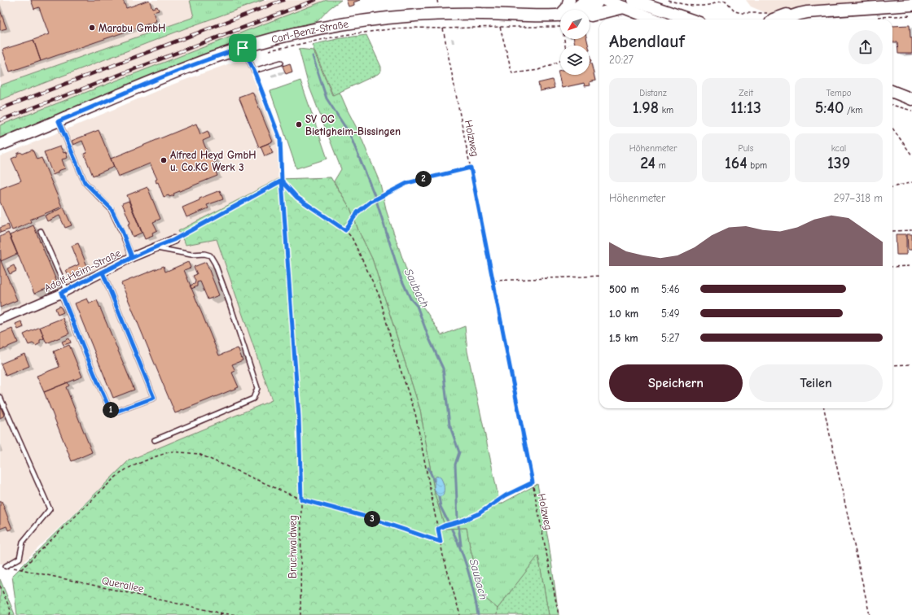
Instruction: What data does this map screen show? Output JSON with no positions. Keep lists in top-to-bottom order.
{
  "streets": {
    "street": ["Carl-Benz-Straße", "Adolf-Heim-Straße"],
    "path": ["Holzweg", "Bruchwaldweg", "Querallee"]
  },
  "water": ["Saubach"],
  "places": ["Marabu GmbH", "SV OG Bietigheim-Bissingen", "Alfred Heyd GmbH u. Co.KG Werk 3"],
  "north": "bottom left",
  "page": {
    "heading": ["Abendlauf", "20:27"],
    "stats": [
      ["Distanz", "1.98 km"],
      ["Zeit", "11:13"],
      ["Tempo", "5:40 /km"],
      ["Höhenmeter", "24 m"],
      ["Puls", "164 bpm"],
      ["kcal", "139"]
    ],
    "pins": ["2", "1", "3"],
    "chart": ["Höhenmeter", "297–318 m"],
    "list": [
      {
        "name": "500 m",
        "note": "5:46"
      },
      {
        "name": "1.0 km",
        "note": "5:49"
      },
      {
        "name": "1.5 km",
        "note": "5:27"
      }
    ],
    "buttons": ["Speichern", "Teilen"]
  }
}
